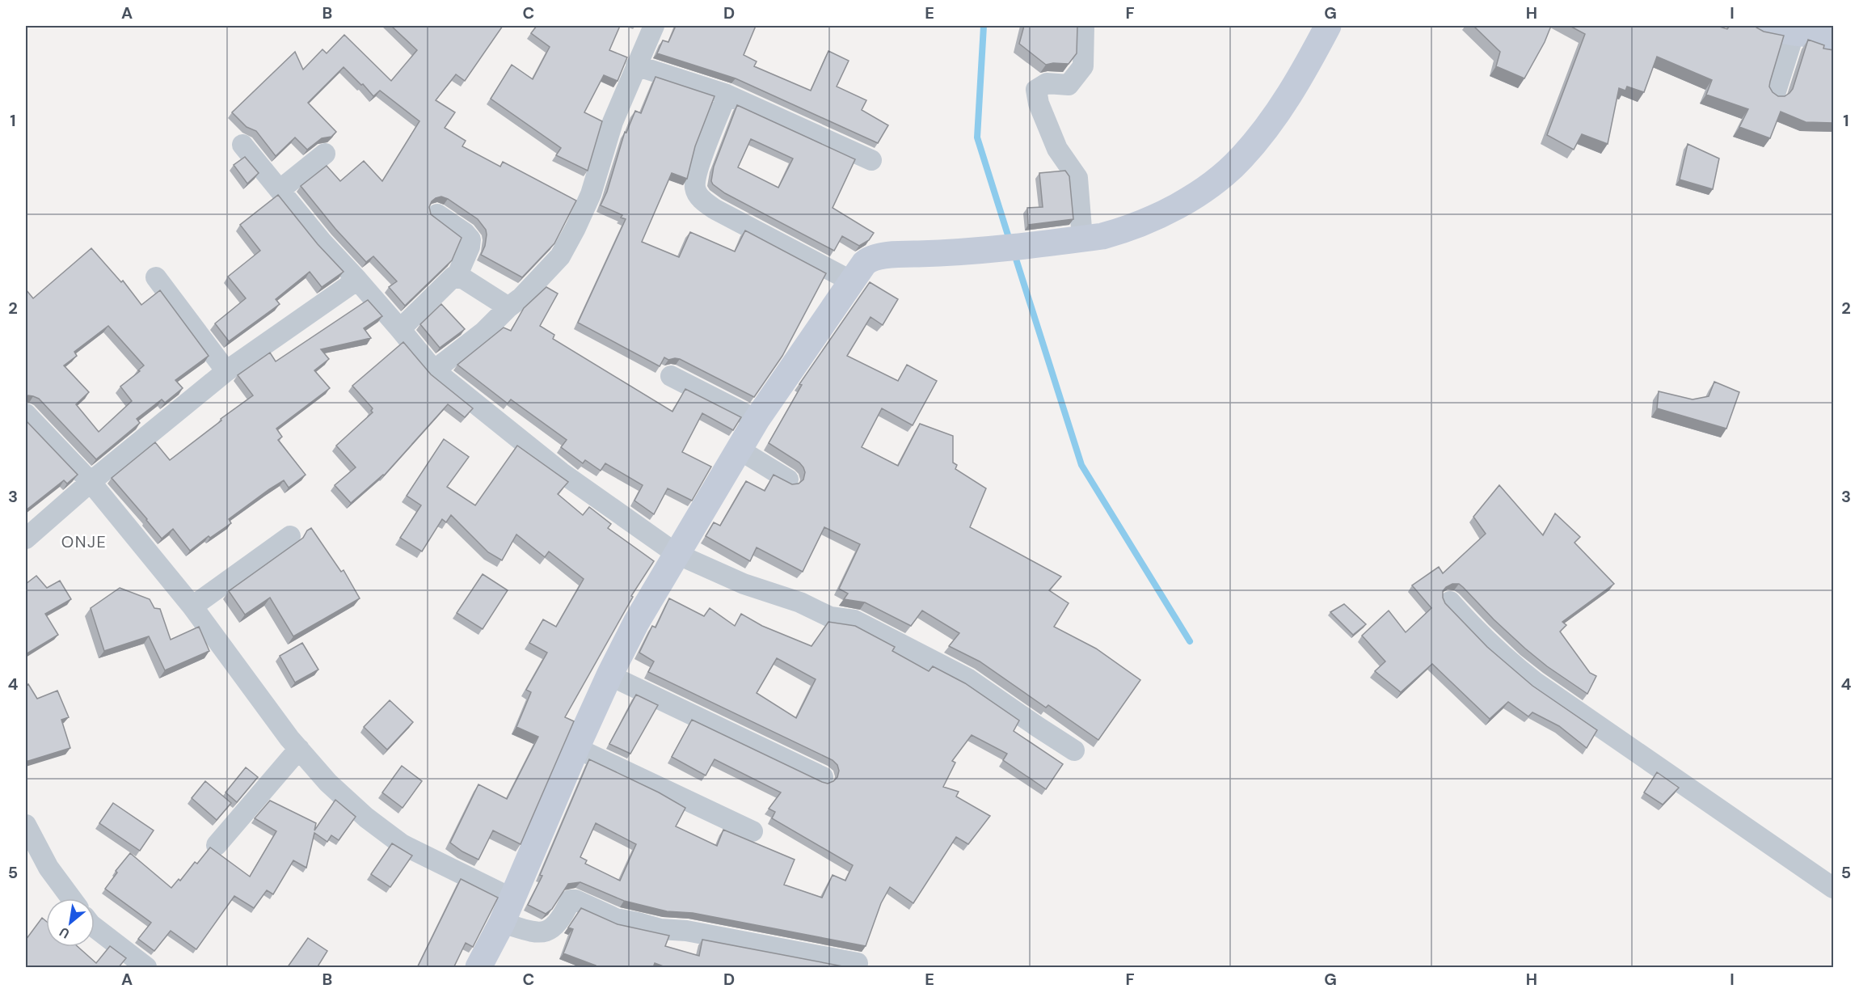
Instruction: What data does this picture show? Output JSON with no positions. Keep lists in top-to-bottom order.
{
  "districts": ["ONJE"],
  "north": "bottom left",
  "grid": {
    "columns": [
      "A",
      "B",
      "C",
      "D",
      "E",
      "F",
      "G",
      "H",
      "I"
    ],
    "rows": [
      "1",
      "2",
      "3",
      "4",
      "5"
    ]
  }
}
